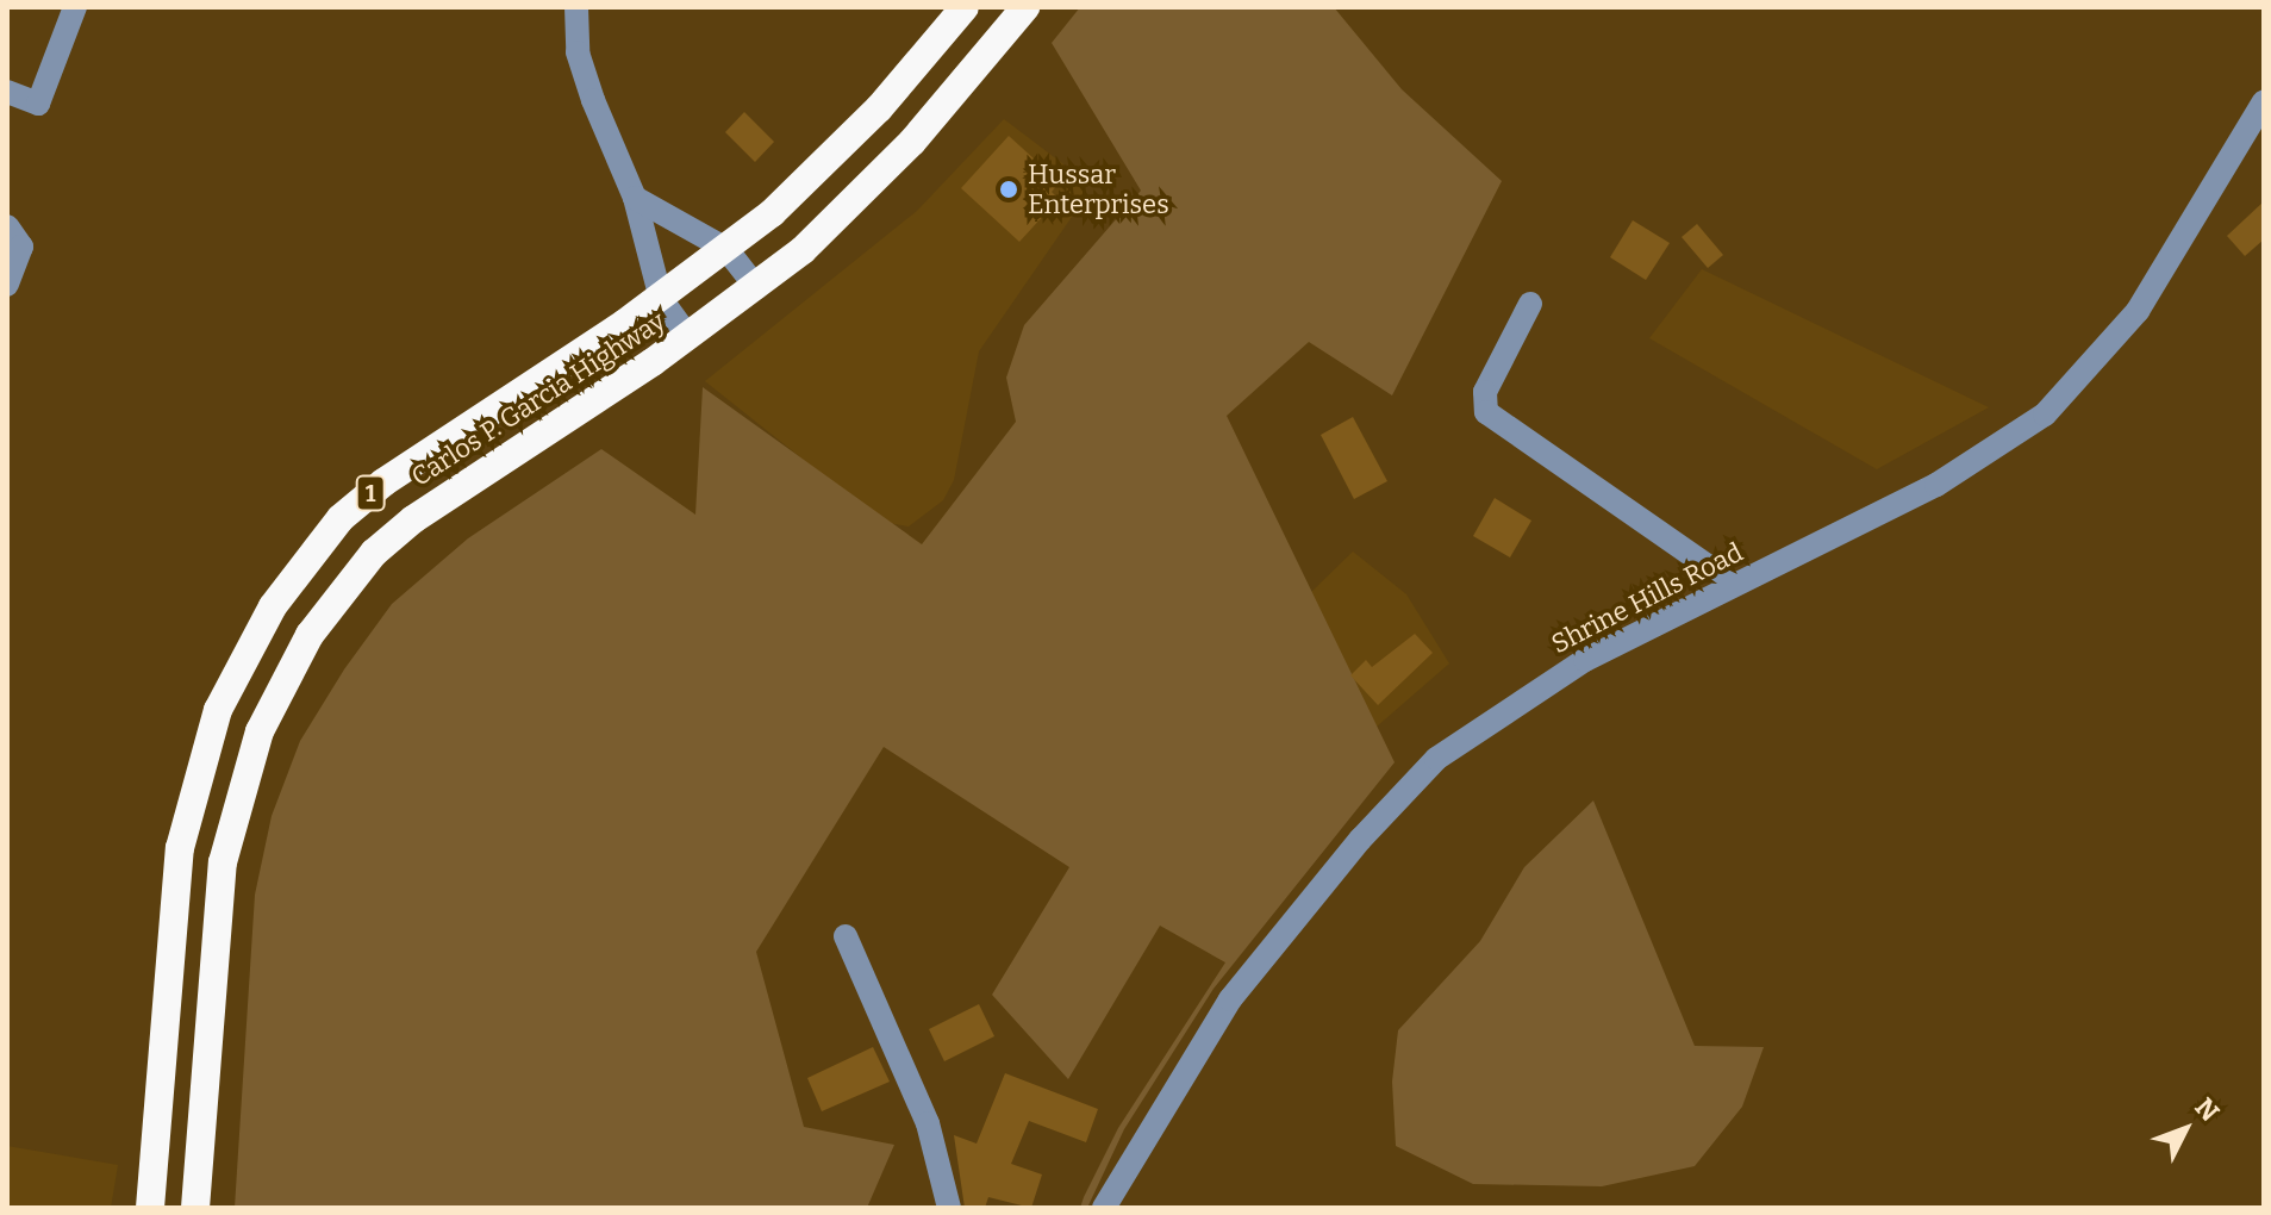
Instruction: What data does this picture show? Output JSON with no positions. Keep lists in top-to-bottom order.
{
  "streets": {
    "highway": ["Carlos P. Garcia Highway", "1"],
    "street": ["Shrine Hills Road"]
  },
  "places": ["Hussar Enterprises"],
  "north": "top right"
}
